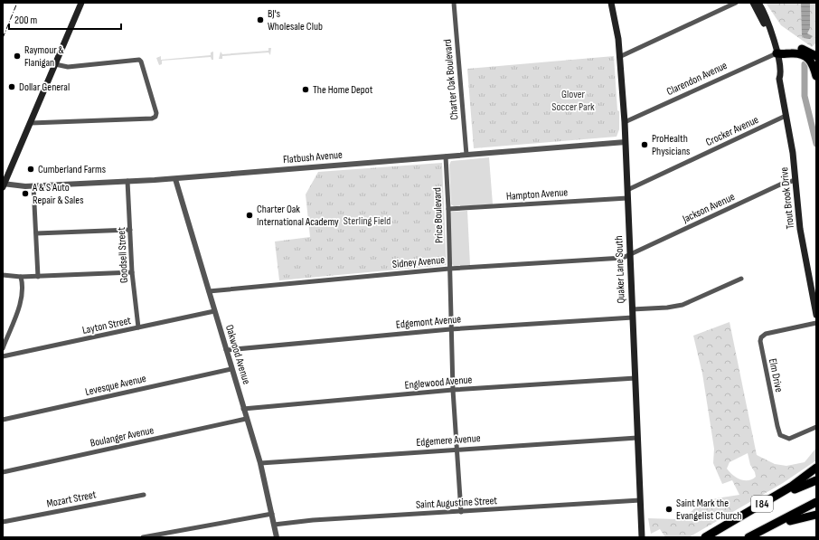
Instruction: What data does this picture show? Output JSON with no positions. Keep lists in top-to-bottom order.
{
  "streets": {
    "highway": ["I 84"],
    "main road": ["Trout Brook Drive", "Quaker Lane South"],
    "street": [
      "Clarendon Avenue",
      "Charter Oak Boulevard",
      "Crocker Avenue",
      "Flatbush Avenue",
      "Hampton Avenue",
      "Jackson Avenue",
      "Price Boulevard",
      "Goodsell Street",
      "Sidney Avenue",
      "Edgemont Avenue",
      "Layton Street",
      "Oakwood Avenue",
      "Elm Drive",
      "Englewood Avenue",
      "Levesque Avenue",
      "Boulanger Avenue",
      "Edgemere Avenue",
      "Mozart Street",
      "Saint Augustine Street"
    ]
  },
  "crossings": [
    ["Clarendon Avenue", "Trout Brook Drive"],
    ["Clarendon Avenue", "Quaker Lane South"],
    ["Charter Oak Boulevard", "Flatbush Avenue"],
    ["Crocker Avenue", "Trout Brook Drive"],
    ["Crocker Avenue", "Quaker Lane South"],
    ["Flatbush Avenue", "Price Boulevard"],
    ["Flatbush Avenue", "Goodsell Street"],
    ["Flatbush Avenue", "Quaker Lane South"],
    ["Flatbush Avenue", "Oakwood Avenue"],
    ["Hampton Avenue", "Price Boulevard"],
    ["Hampton Avenue", "Quaker Lane South"],
    ["Trout Brook Drive", "Jackson Avenue"],
    ["Jackson Avenue", "Sidney Avenue"],
    ["Jackson Avenue", "Quaker Lane South"],
    ["Price Boulevard", "Sidney Avenue"],
    ["Price Boulevard", "Edgemont Avenue"],
    ["Price Boulevard", "Englewood Avenue"],
    ["Price Boulevard", "Edgemere Avenue"],
    ["Price Boulevard", "Saint Augustine Street"],
    ["Goodsell Street", "Layton Street"],
    ["Sidney Avenue", "Quaker Lane South"],
    ["Sidney Avenue", "Oakwood Avenue"],
    ["Quaker Lane South", "Edgemont Avenue"],
    ["Quaker Lane South", "Englewood Avenue"],
    ["Quaker Lane South", "Edgemere Avenue"],
    ["Quaker Lane South", "Saint Augustine Street"],
    ["Edgemont Avenue", "Oakwood Avenue"],
    ["Layton Street", "Oakwood Avenue"],
    ["Oakwood Avenue", "Englewood Avenue"],
    ["Oakwood Avenue", "Levesque Avenue"],
    ["Oakwood Avenue", "Boulanger Avenue"],
    ["Oakwood Avenue", "Edgemere Avenue"],
    ["Oakwood Avenue", "Saint Augustine Street"]
  ],
  "parks": ["Glover Soccer Park", "Sterling Field"],
  "places": [
    "BJ's Wholesale Club",
    "Raymour & Flanigan",
    "Dollar General",
    "The Home Depot",
    "ProHealth Physicians",
    "Cumberland Farms",
    "A & S Auto Repair & Sales",
    "Charter Oak International Academy",
    "Saint Mark the Evangelist Church"
  ],
  "scale_bar": "200 m"
}
